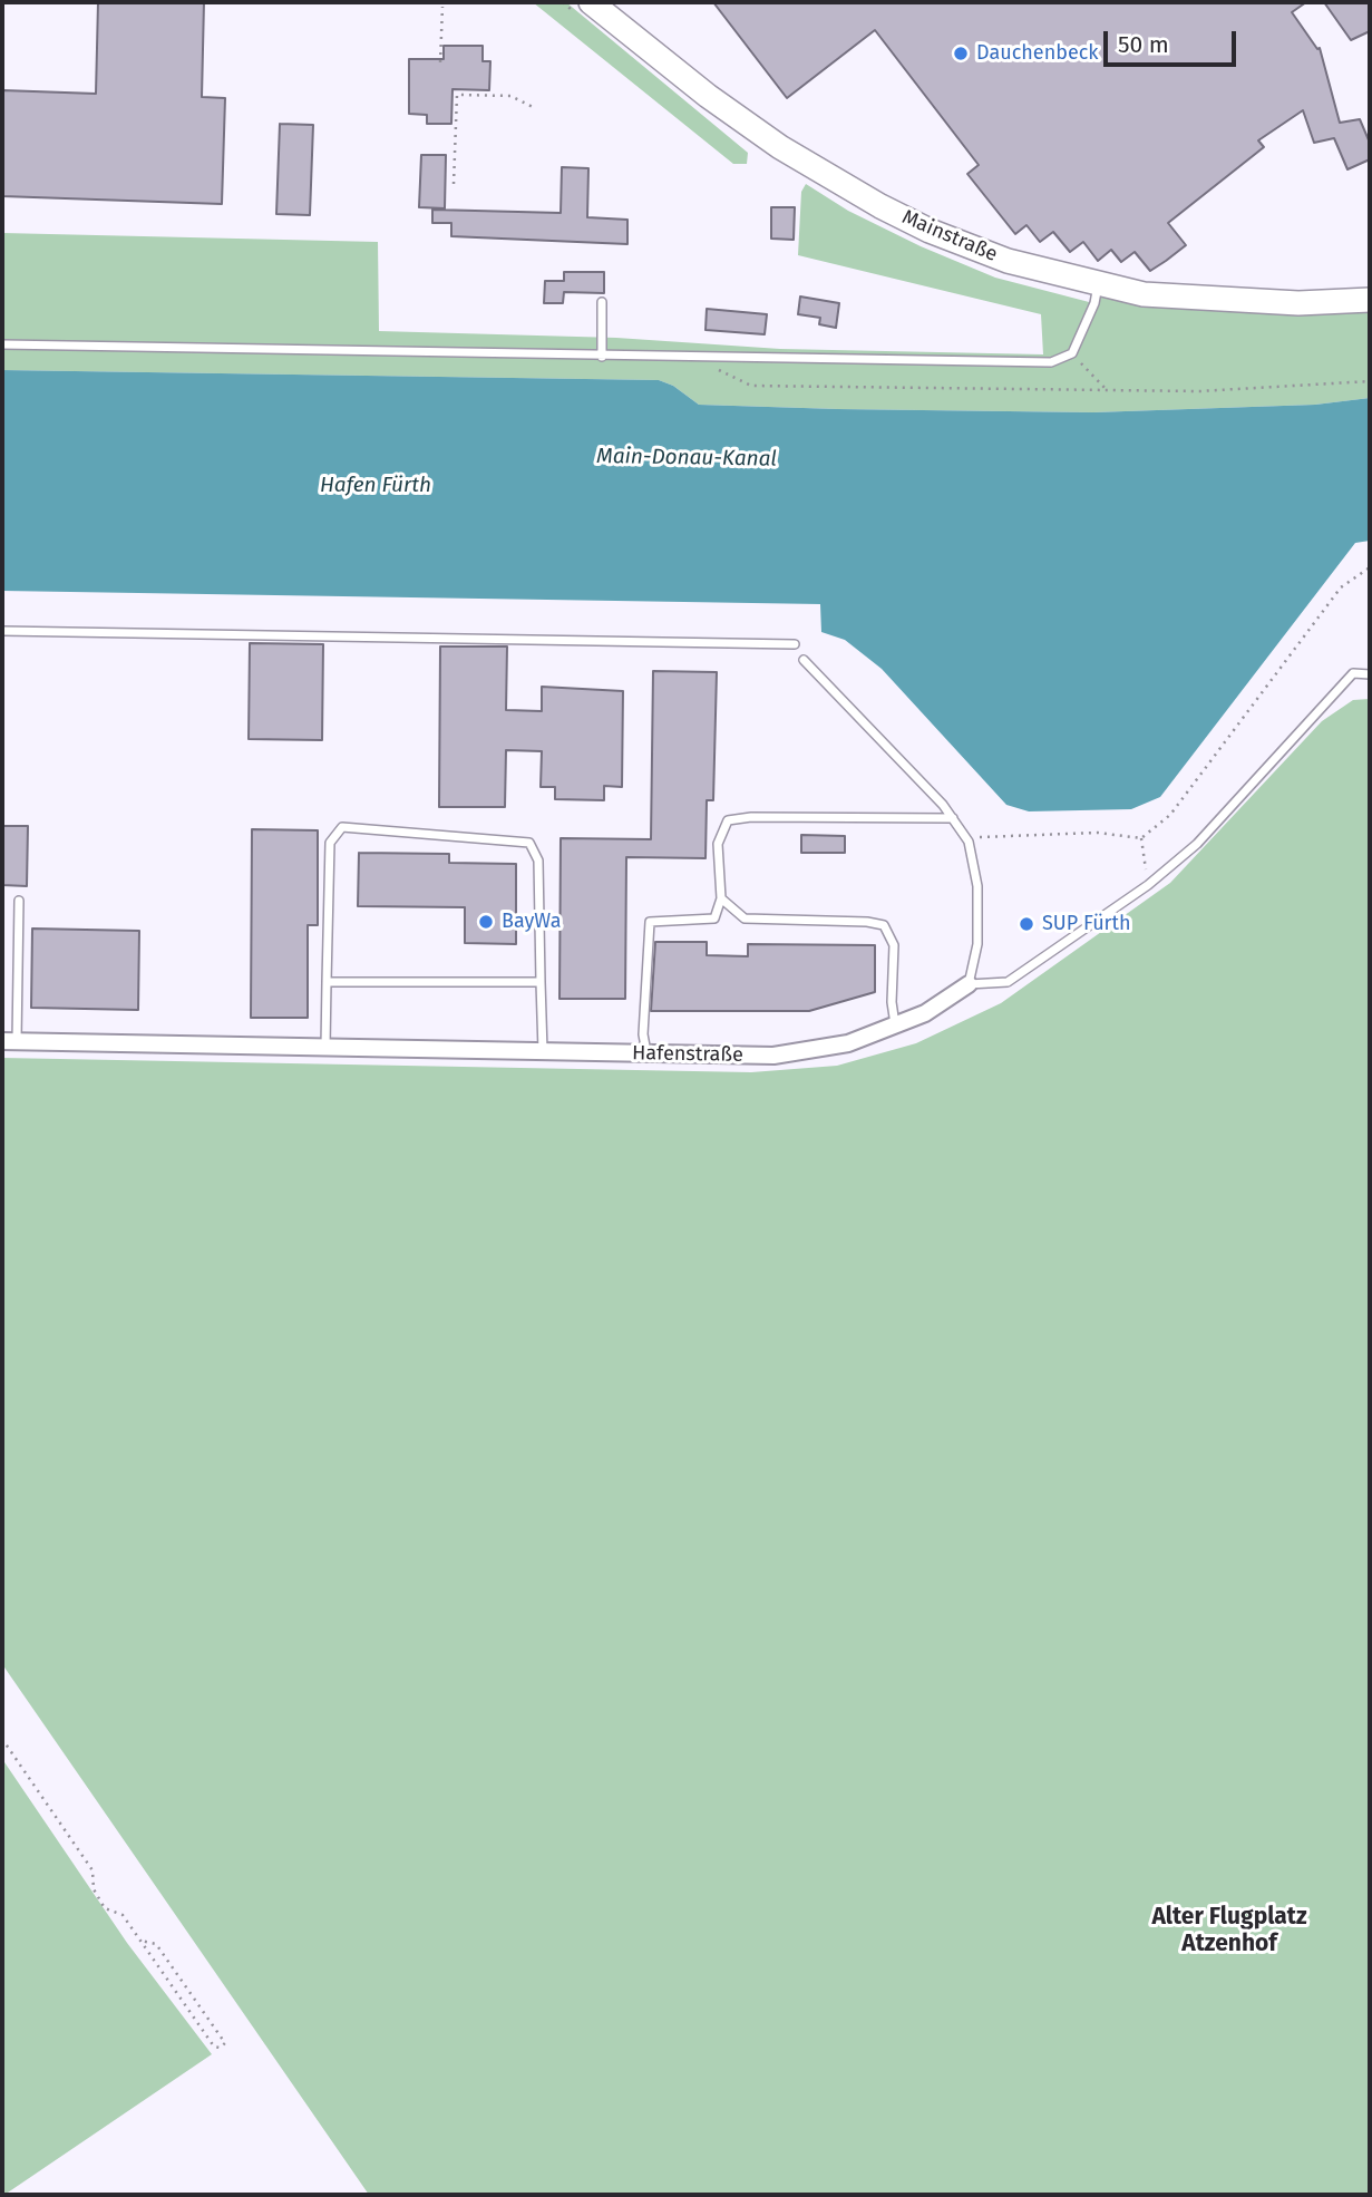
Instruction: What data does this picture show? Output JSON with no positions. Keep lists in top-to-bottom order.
{
  "streets": {
    "main road": ["Mainstraße"],
    "street": ["Hafenstraße"]
  },
  "districts": ["Alter Flugplatz Atzenhof"],
  "water": ["Main-Donau-Kanal", "Hafen Fürth"],
  "places": ["Dauchenbeck", "BayWa", "SUP Fürth"],
  "scale_bar": "50 m"
}
